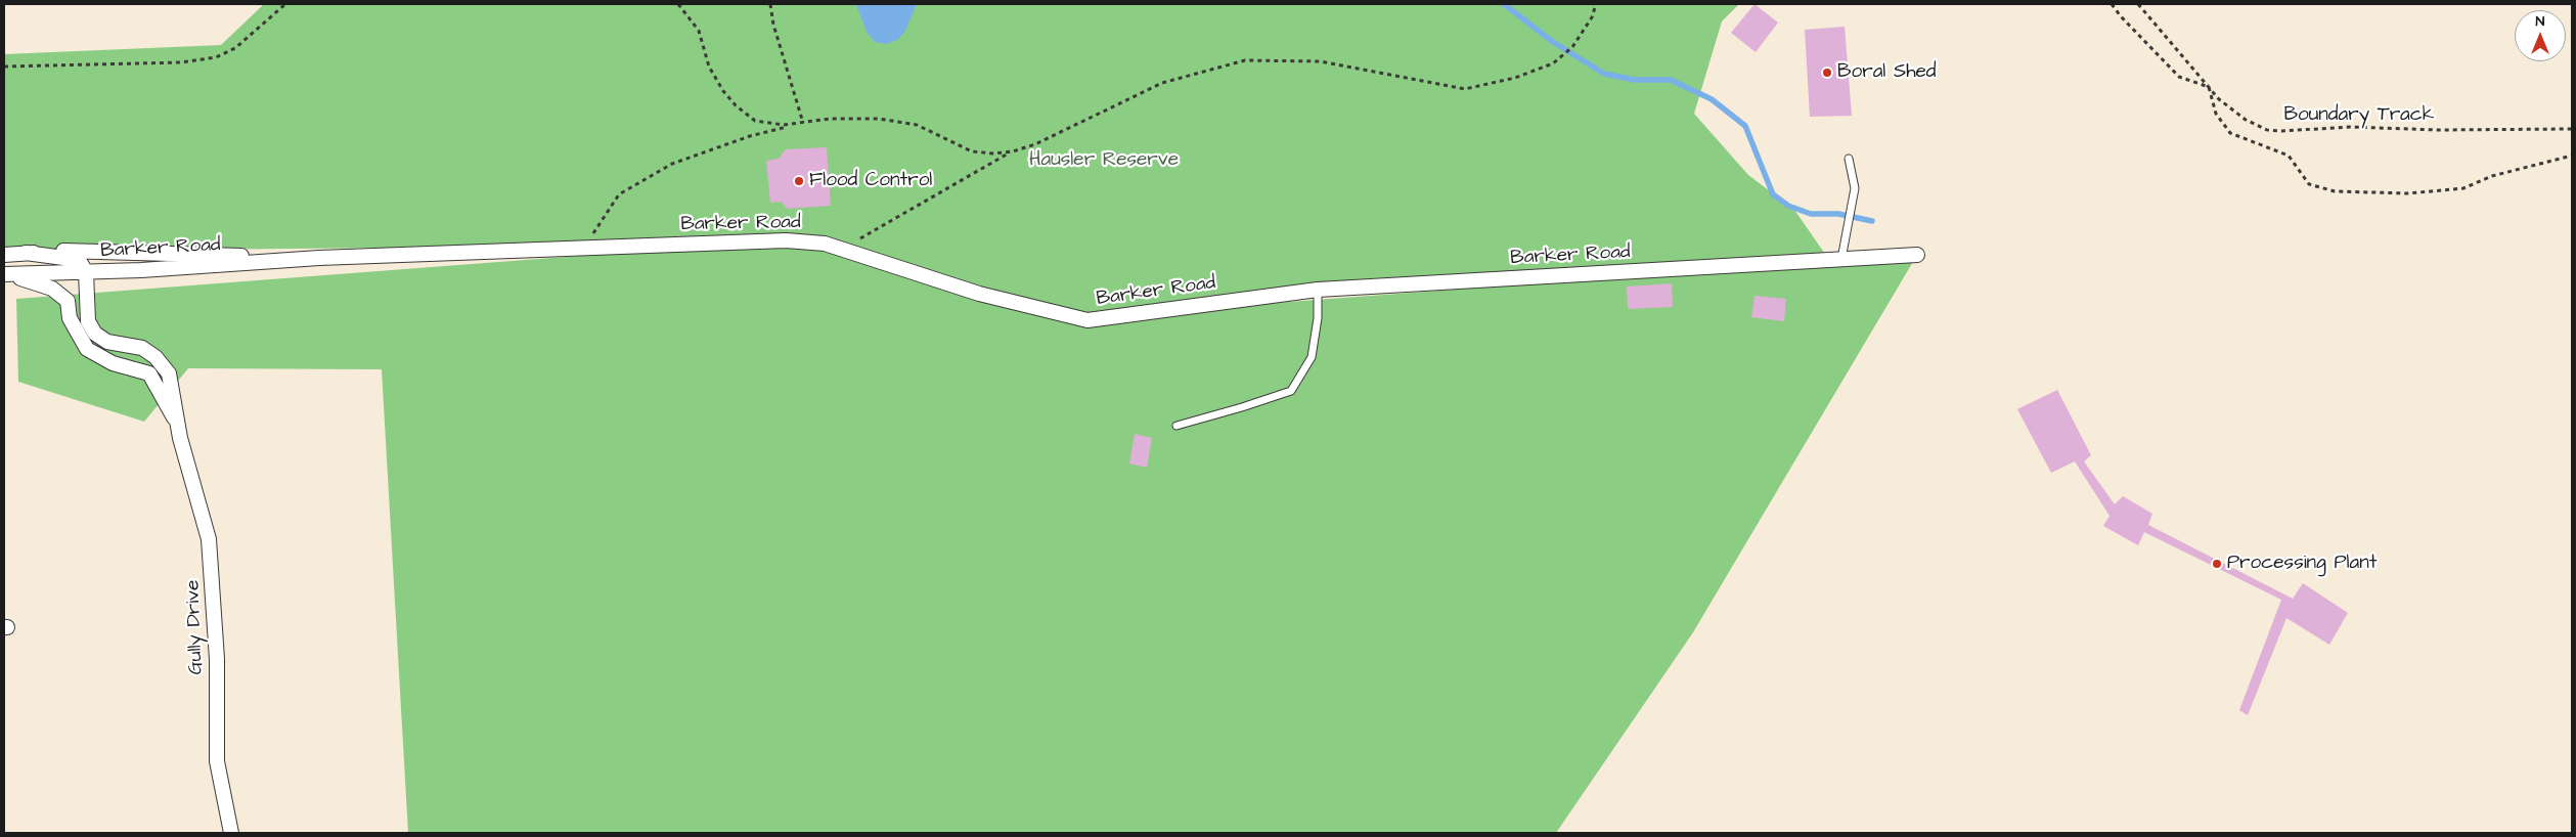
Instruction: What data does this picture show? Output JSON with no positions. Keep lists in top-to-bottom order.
{
  "streets": {
    "street": ["Barker Road", "Gully Drive"],
    "path": ["Boundary Track"]
  },
  "crossings": [
    ["Barker Road", "Gully Drive"]
  ],
  "parks": ["Hausler Reserve"],
  "places": ["Boral Shed", "Flood Control", "Processing Plant"],
  "north": "top"
}
